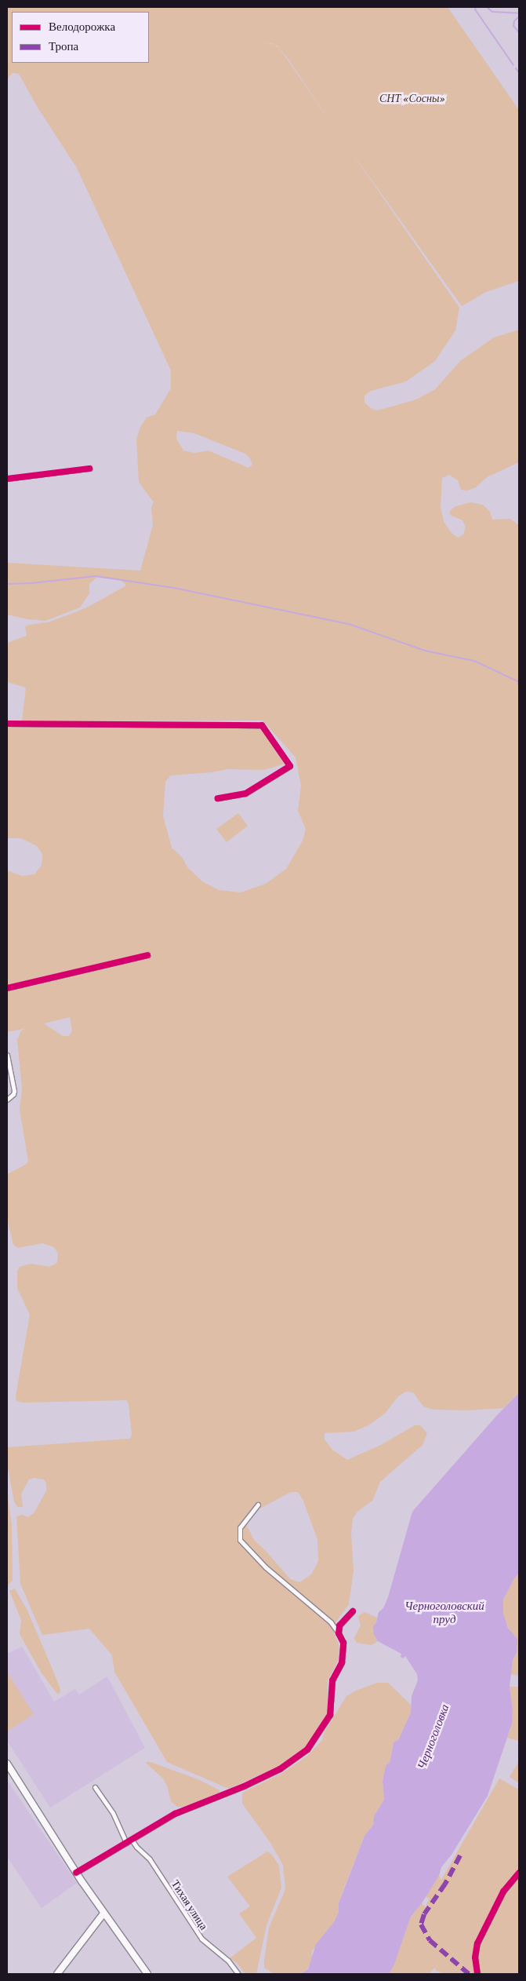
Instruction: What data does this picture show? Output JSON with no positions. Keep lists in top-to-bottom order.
{
  "streets": {
    "street": ["Тихая улица"]
  },
  "water": ["Черноголовский пруд", "Черноголовка"],
  "parks": ["СНТ «Сосны»"],
  "legend": ["Велодорожка", "Тропа"]
}
